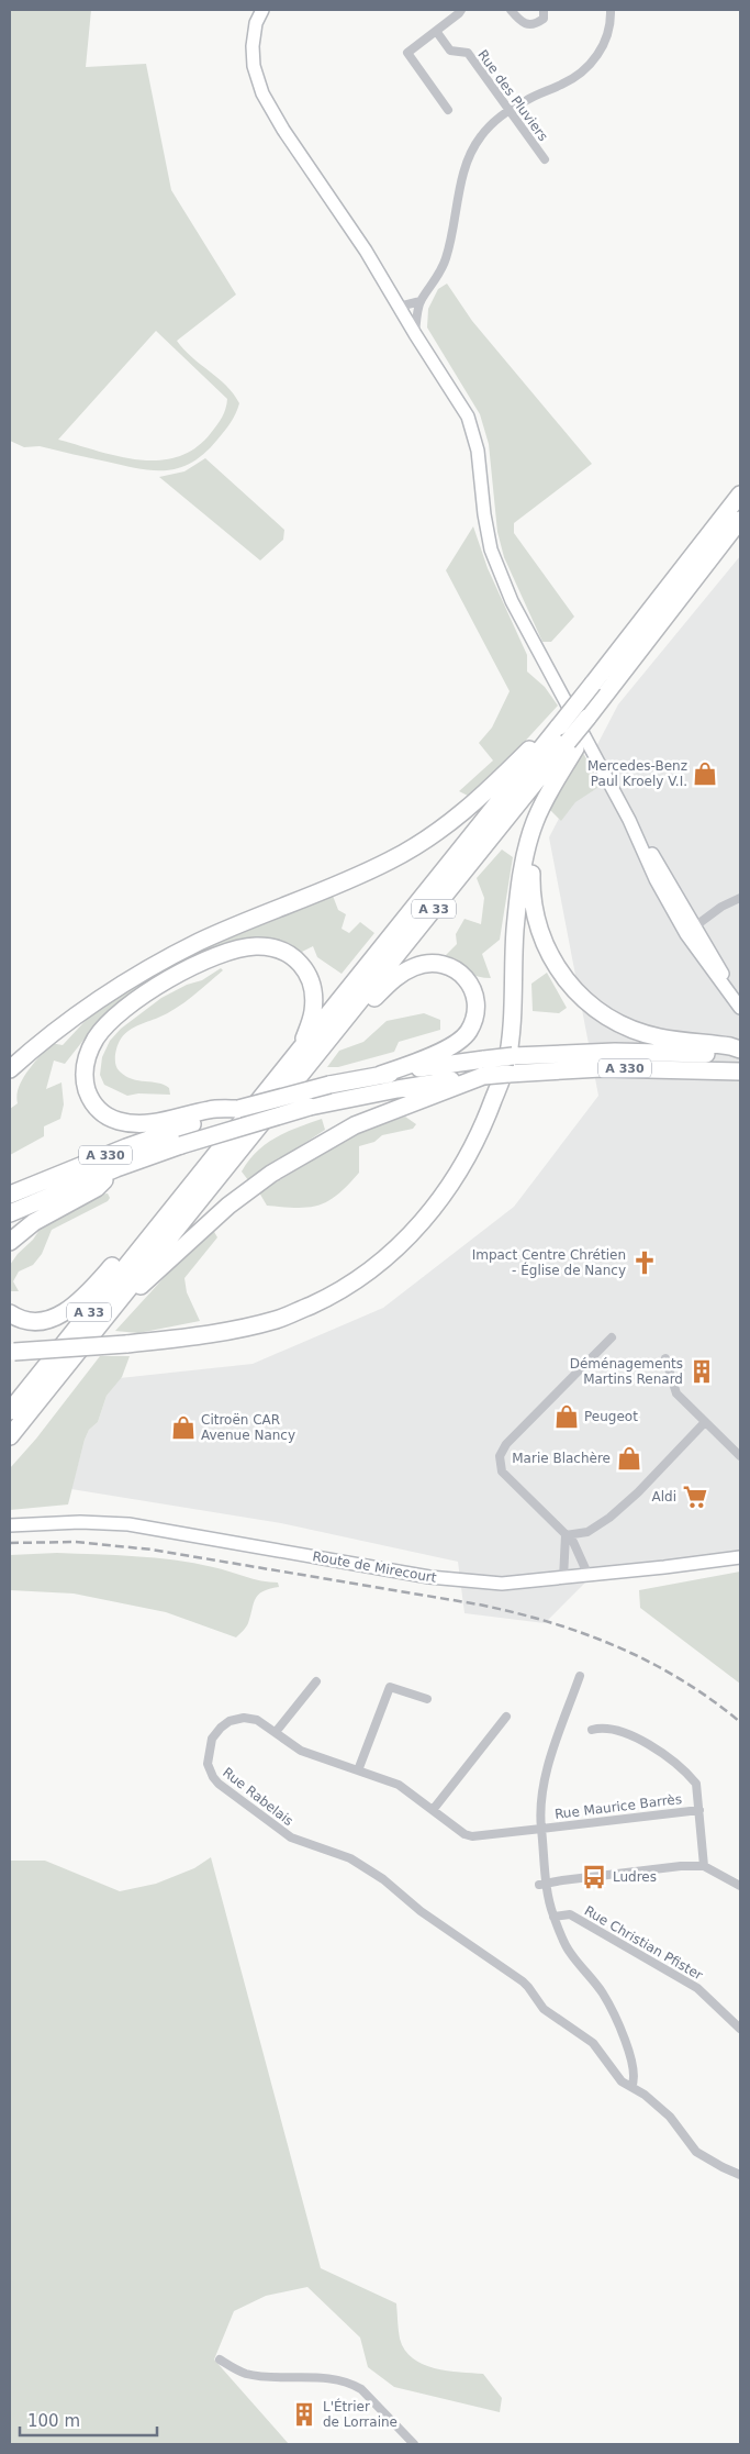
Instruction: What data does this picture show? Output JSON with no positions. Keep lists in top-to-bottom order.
{
  "streets": {
    "highway": ["A 33", "A 330"],
    "street": [
      "Rue des Pluviers",
      "Route de Mirecourt",
      "Rue Rabelais",
      "Rue Maurice Barrès",
      "Rue Christian Pfister"
    ]
  },
  "crossings": [
    ["Rue Rabelais", "Rue Maurice Barrès"]
  ],
  "places": {
    "shop": [
      "Mercedes-Benz Paul Kroely V.I.",
      "Peugeot",
      "Citroën CAR Avenue Nancy",
      "Marie Blachère"
    ],
    "church": ["Impact Centre Chrétien - Église de Nancy"],
    "building": ["Déménagements Martins Renard", "L'Étrier de Lorraine"],
    "supermarket": ["Aldi"],
    "bus stop": ["Ludres"]
  },
  "scale_bar": "100 m"
}
